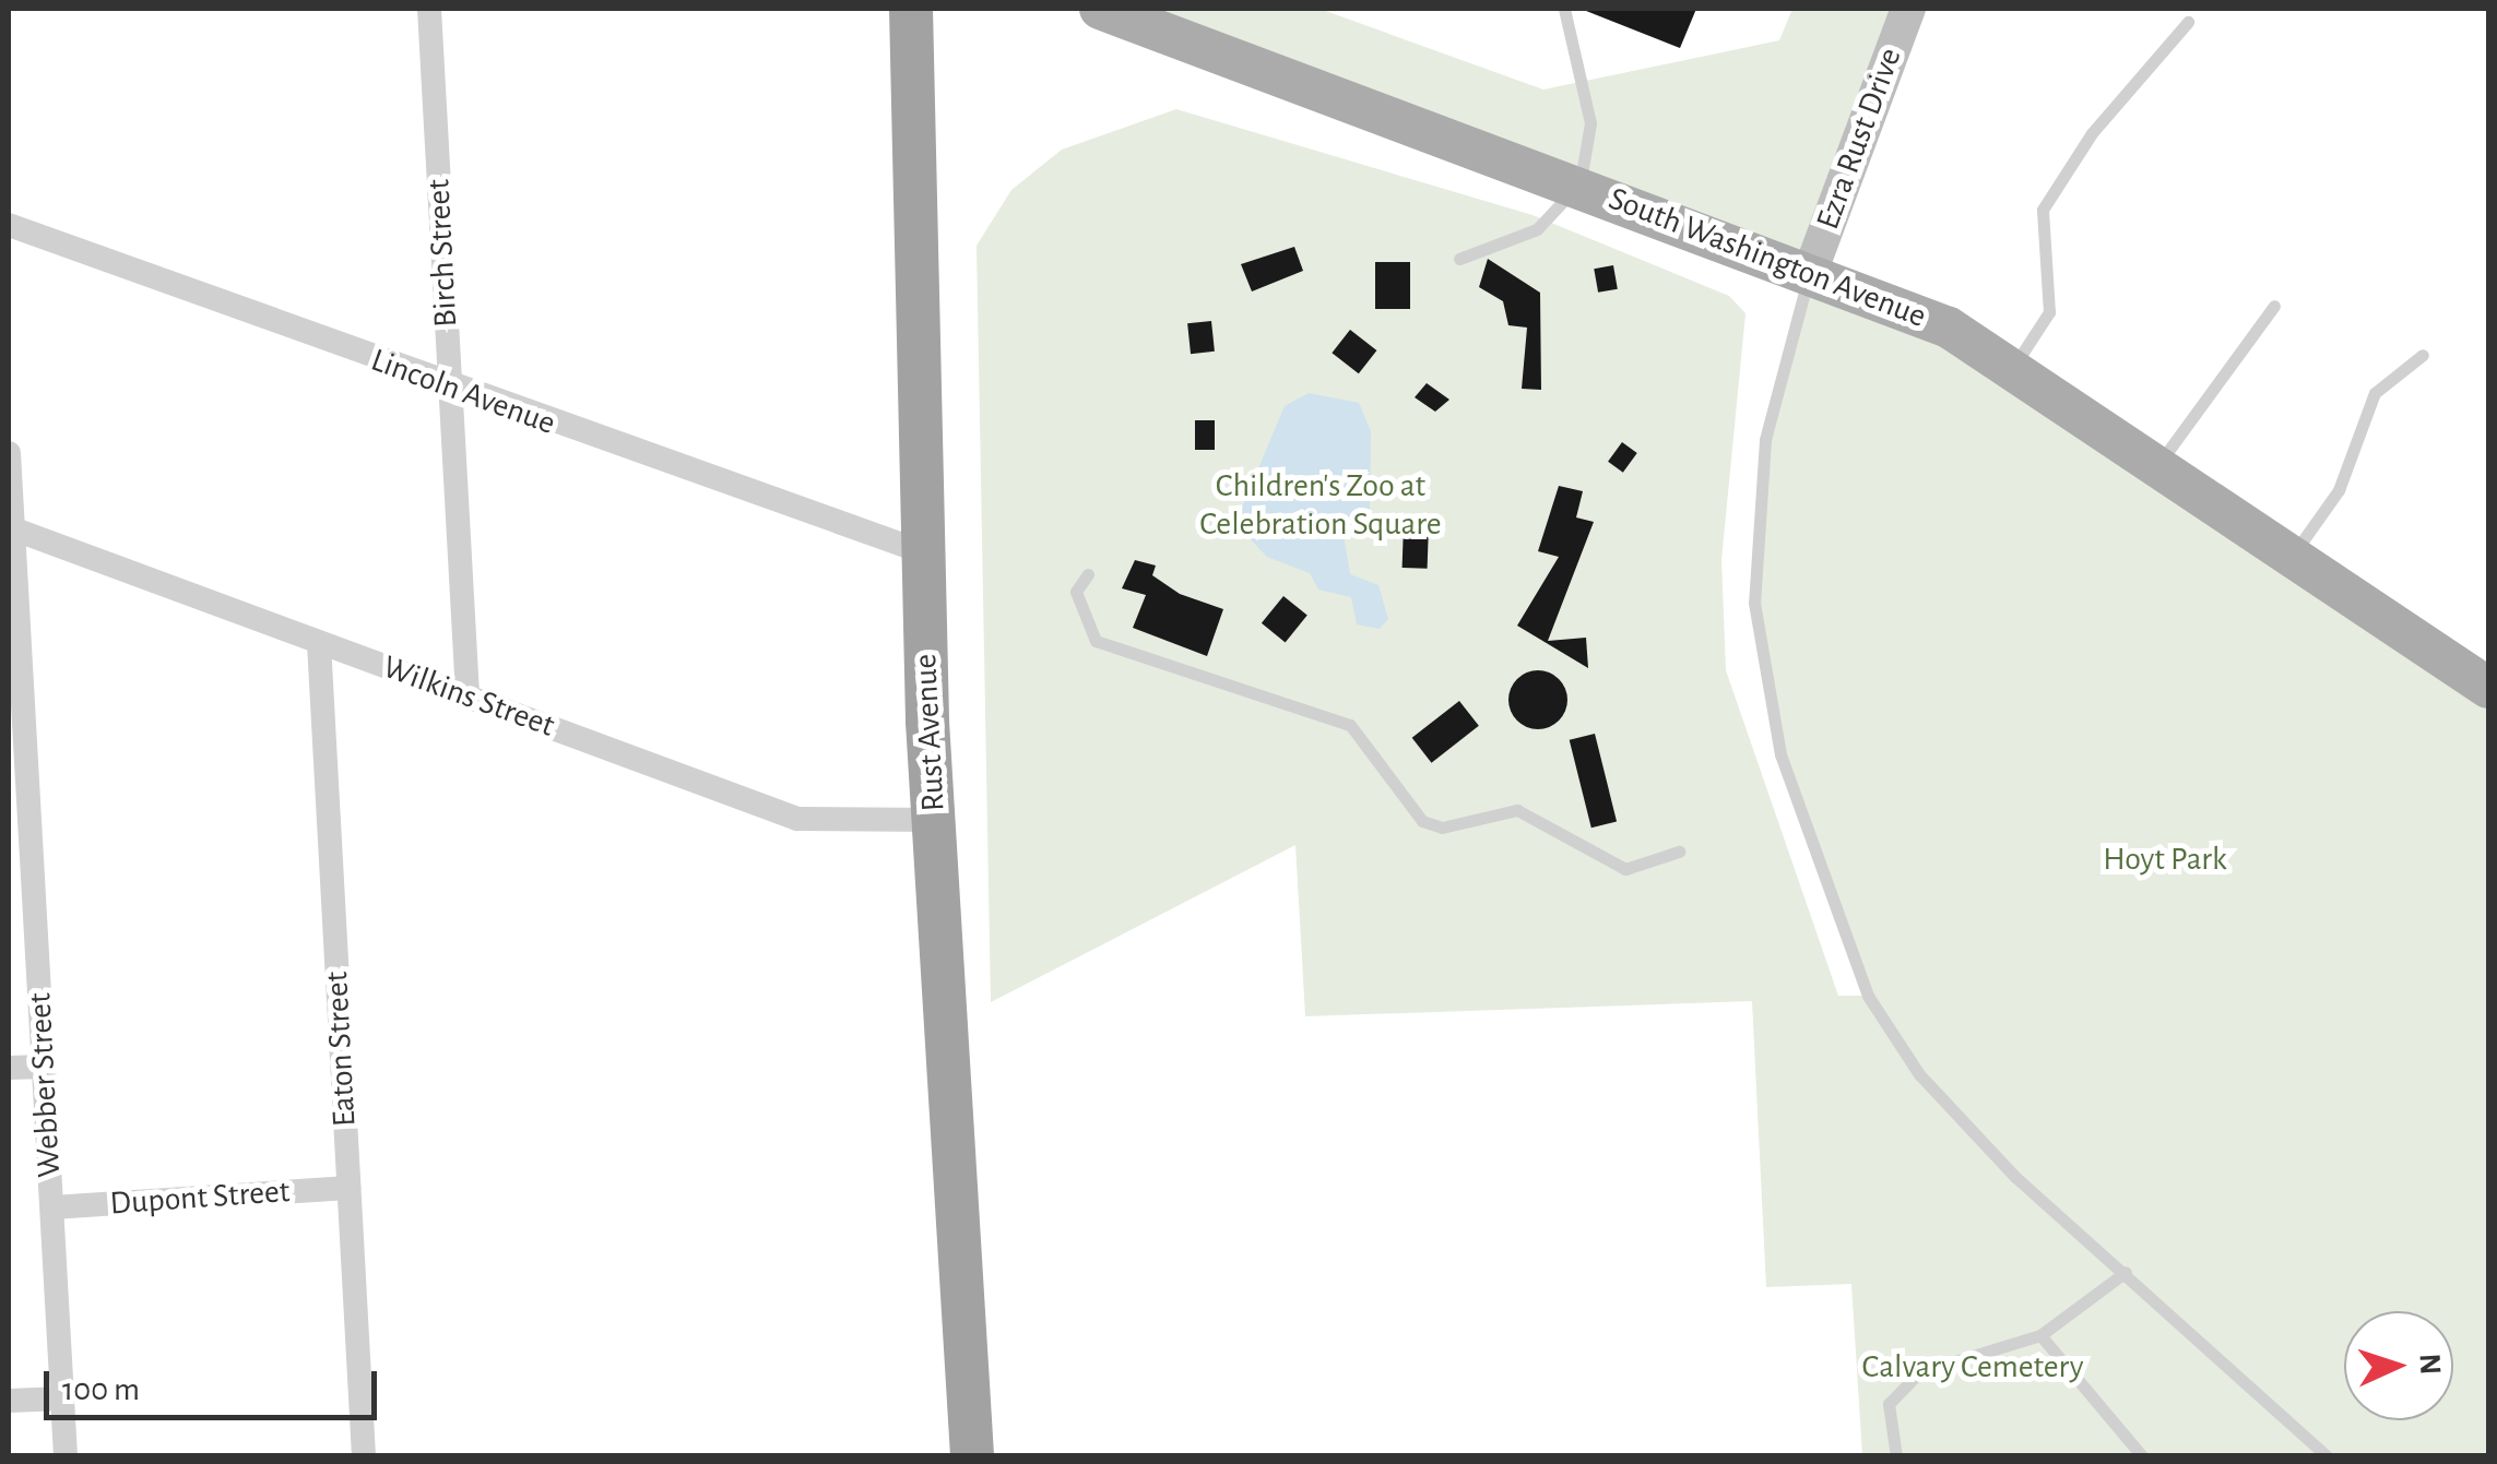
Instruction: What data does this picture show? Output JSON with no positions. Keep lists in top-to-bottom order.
{
  "streets": {
    "highway": ["Rust Avenue"],
    "main road": ["Ezra Rust Drive", "South Washington Avenue"],
    "street": [
      "Birch Street",
      "Lincoln Avenue",
      "Wilkins Street",
      "Eaton Street",
      "Webber Street",
      "Dupont Street"
    ]
  },
  "crossings": [
    ["Ezra Rust Drive", "South Washington Avenue"],
    ["Birch Street", "Lincoln Avenue"],
    ["Birch Street", "Wilkins Street"],
    ["Lincoln Avenue", "Rust Avenue"],
    ["Wilkins Street", "Rust Avenue"],
    ["Wilkins Street", "Eaton Street"],
    ["Wilkins Street", "Webber Street"],
    ["Eaton Street", "Dupont Street"],
    ["Webber Street", "Dupont Street"]
  ],
  "parks": ["Children's Zoo at Celebration Square", "Hoyt Park", "Calvary Cemetery"],
  "scale_bar": "100 m",
  "north": "right"
}
